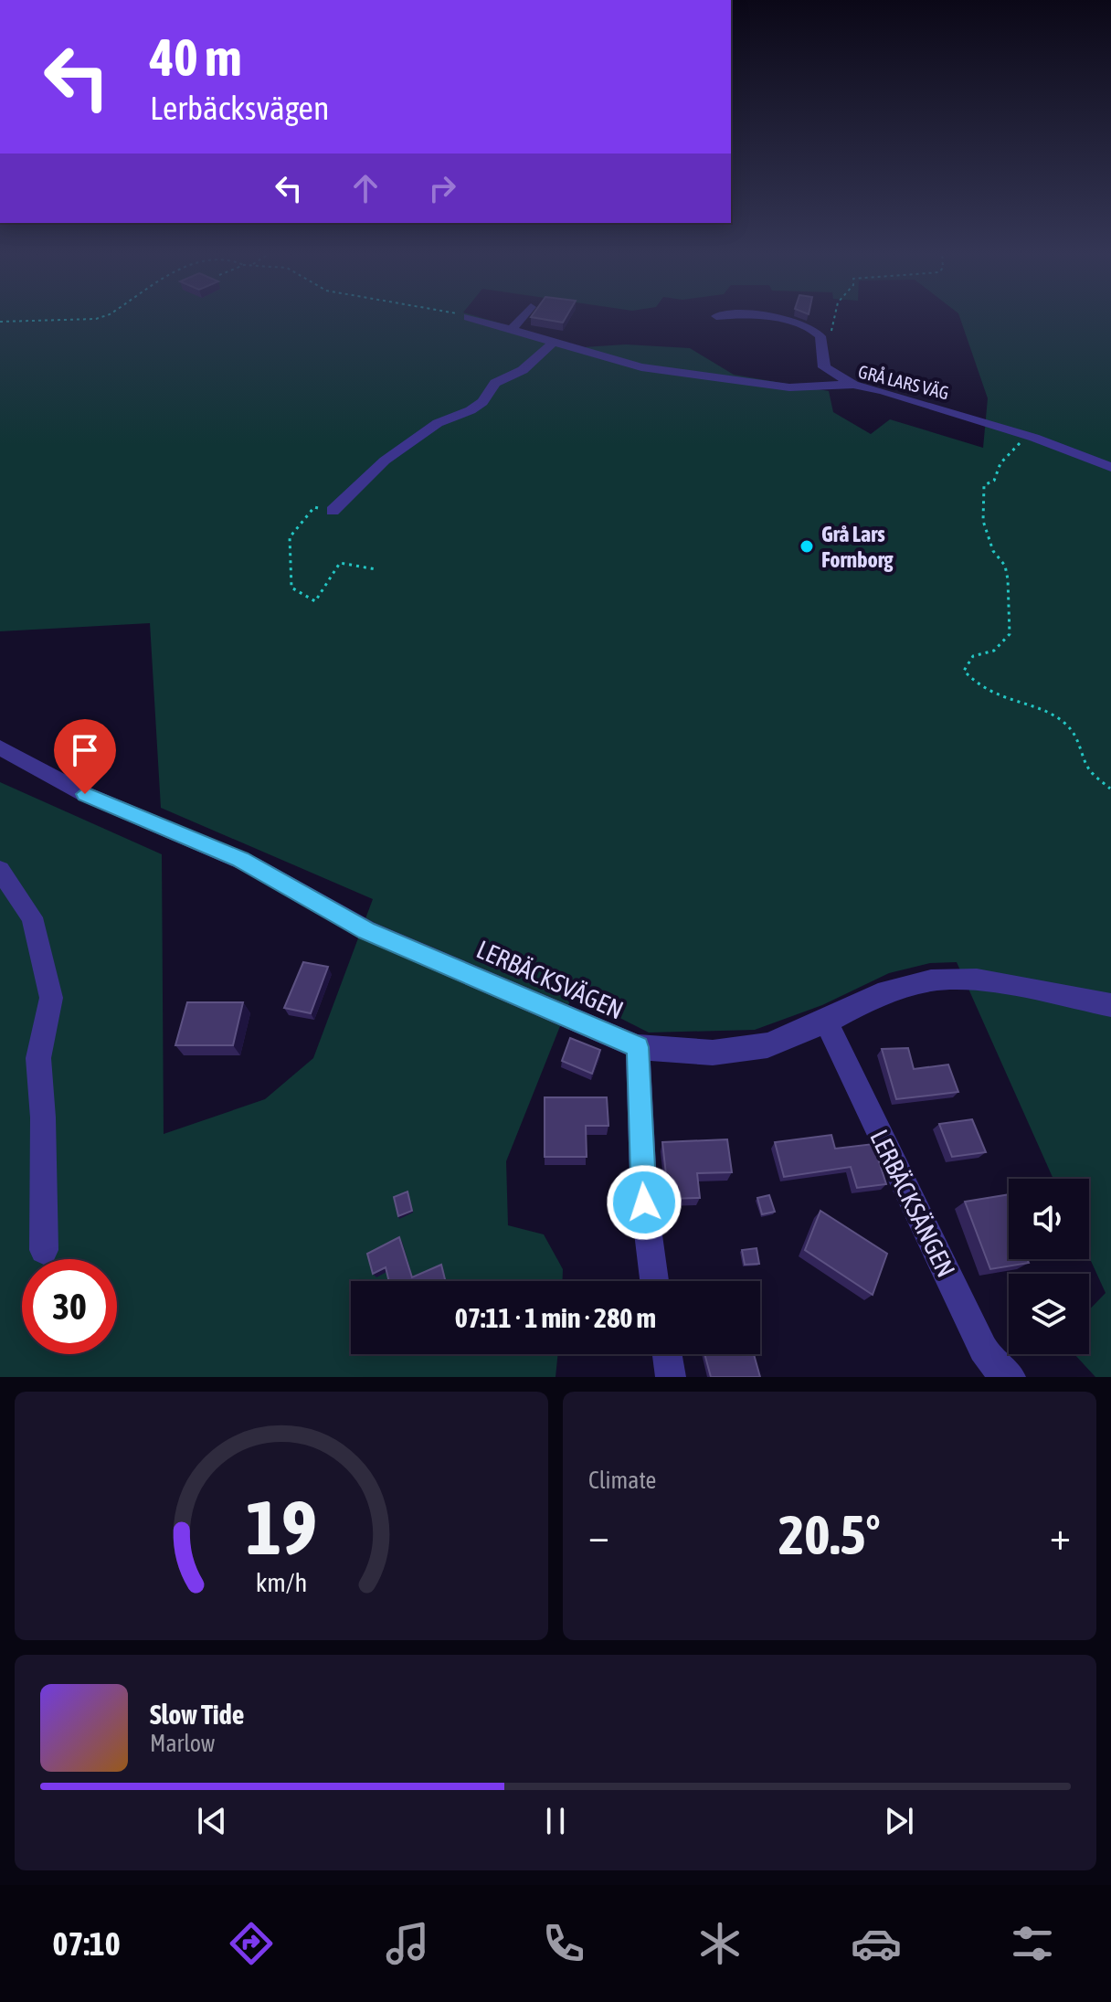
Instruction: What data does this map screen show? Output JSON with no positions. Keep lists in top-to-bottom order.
{
  "streets": {
    "street": ["GRÅ LARS VÄG", "LERBÄCKSVÄGEN", "LERBÄCKSÄNGEN"]
  },
  "crossings": [
    ["LERBÄCKSVÄGEN", "LERBÄCKSÄNGEN"]
  ],
  "places": ["Grå Lars Fornborg"],
  "page": {
    "turn": ["40 m", "Lerbäcksvägen"],
    "limit": "30",
    "trip": "07:11 · 1 min · 280 m",
    "tile": "Climate",
    "heat": ["−", "20.5°", "+"],
    "song": ["Slow Tide", "Marlow"],
    "tabs": "07:10",
    "gauge": ["19", "km/h"]
  }
}
